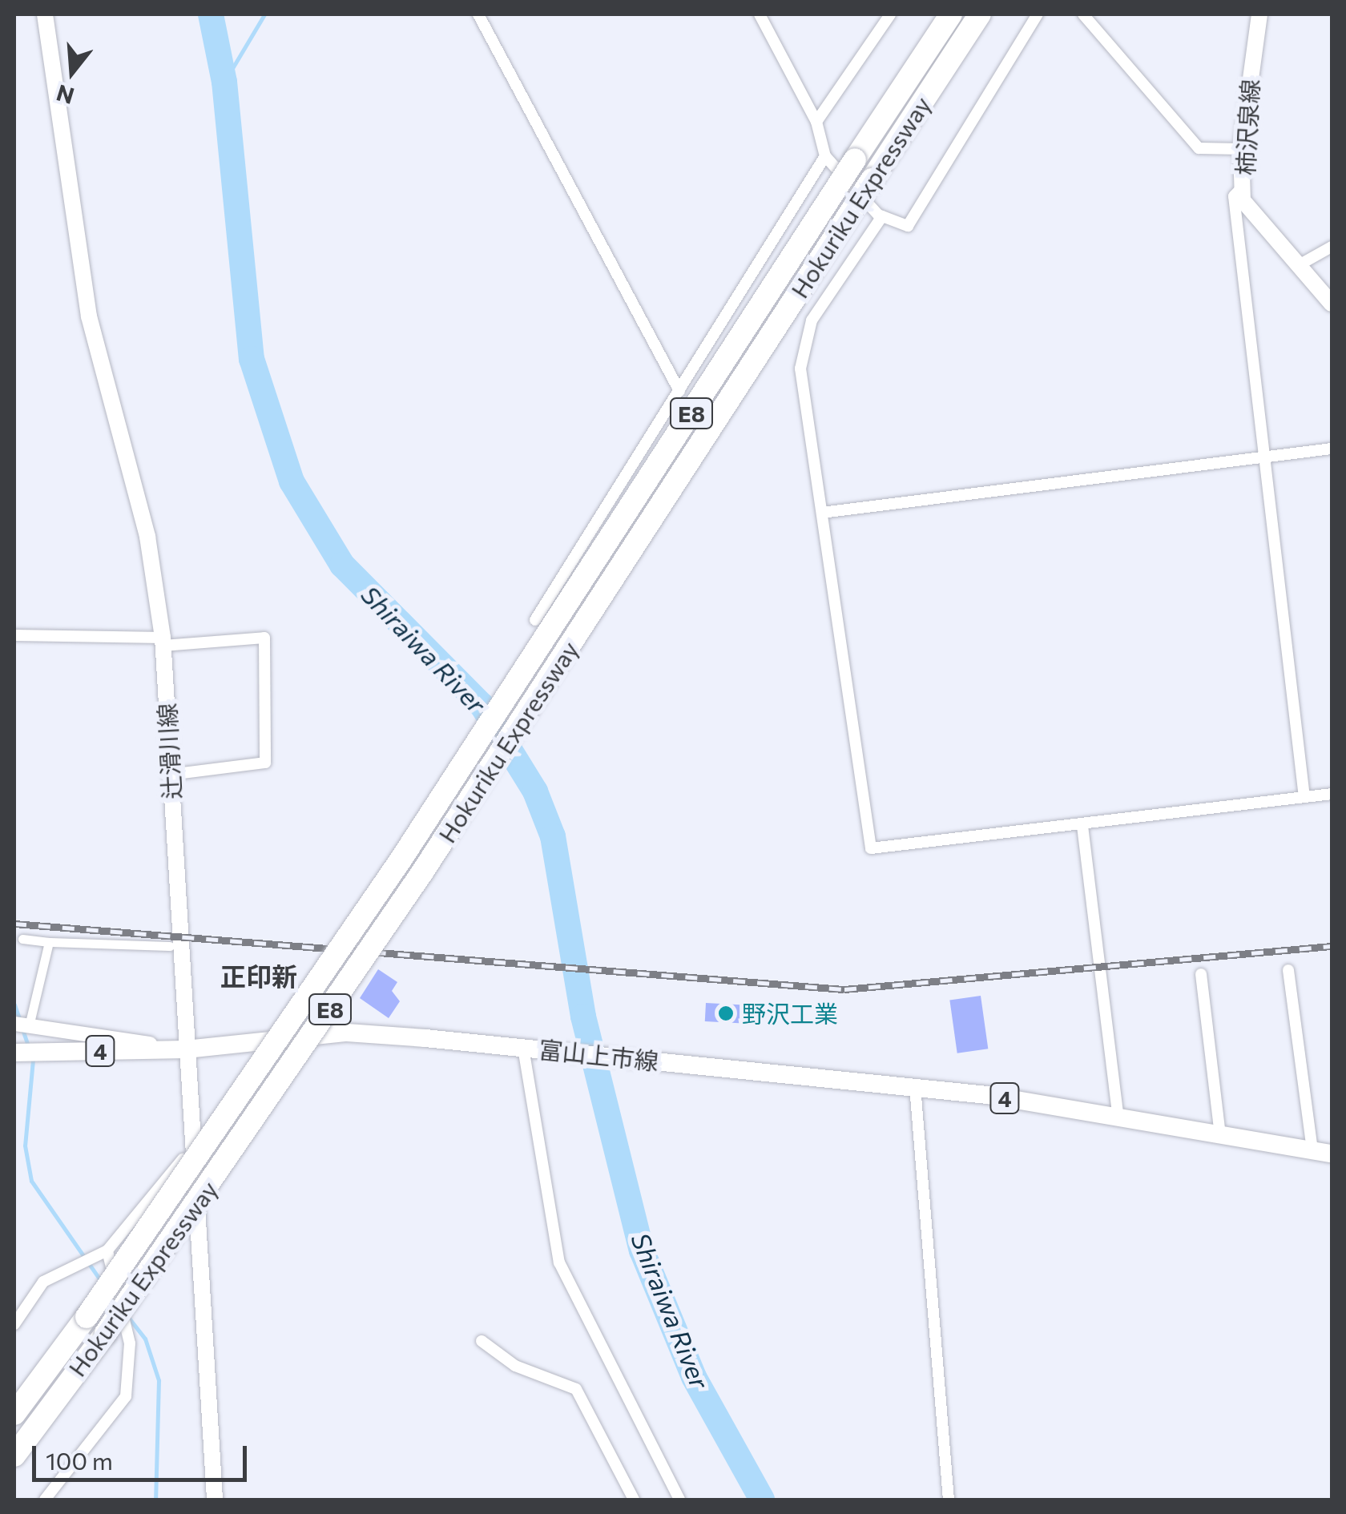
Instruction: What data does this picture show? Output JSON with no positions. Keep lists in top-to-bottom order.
{
  "streets": {
    "highway": ["Hokuriku Expressway", "E8"],
    "main road": [
      "柿沢泉線",
      "辻滑川線",
      "4",
      "富山上市線"
    ]
  },
  "crossings": [
    ["辻滑川線", "4"],
    ["4", "富山上市線"]
  ],
  "districts": ["正印新"],
  "water": ["Shiraiwa River"],
  "places": ["野沢工業"],
  "scale_bar": "100 m",
  "north": "bottom"
}
